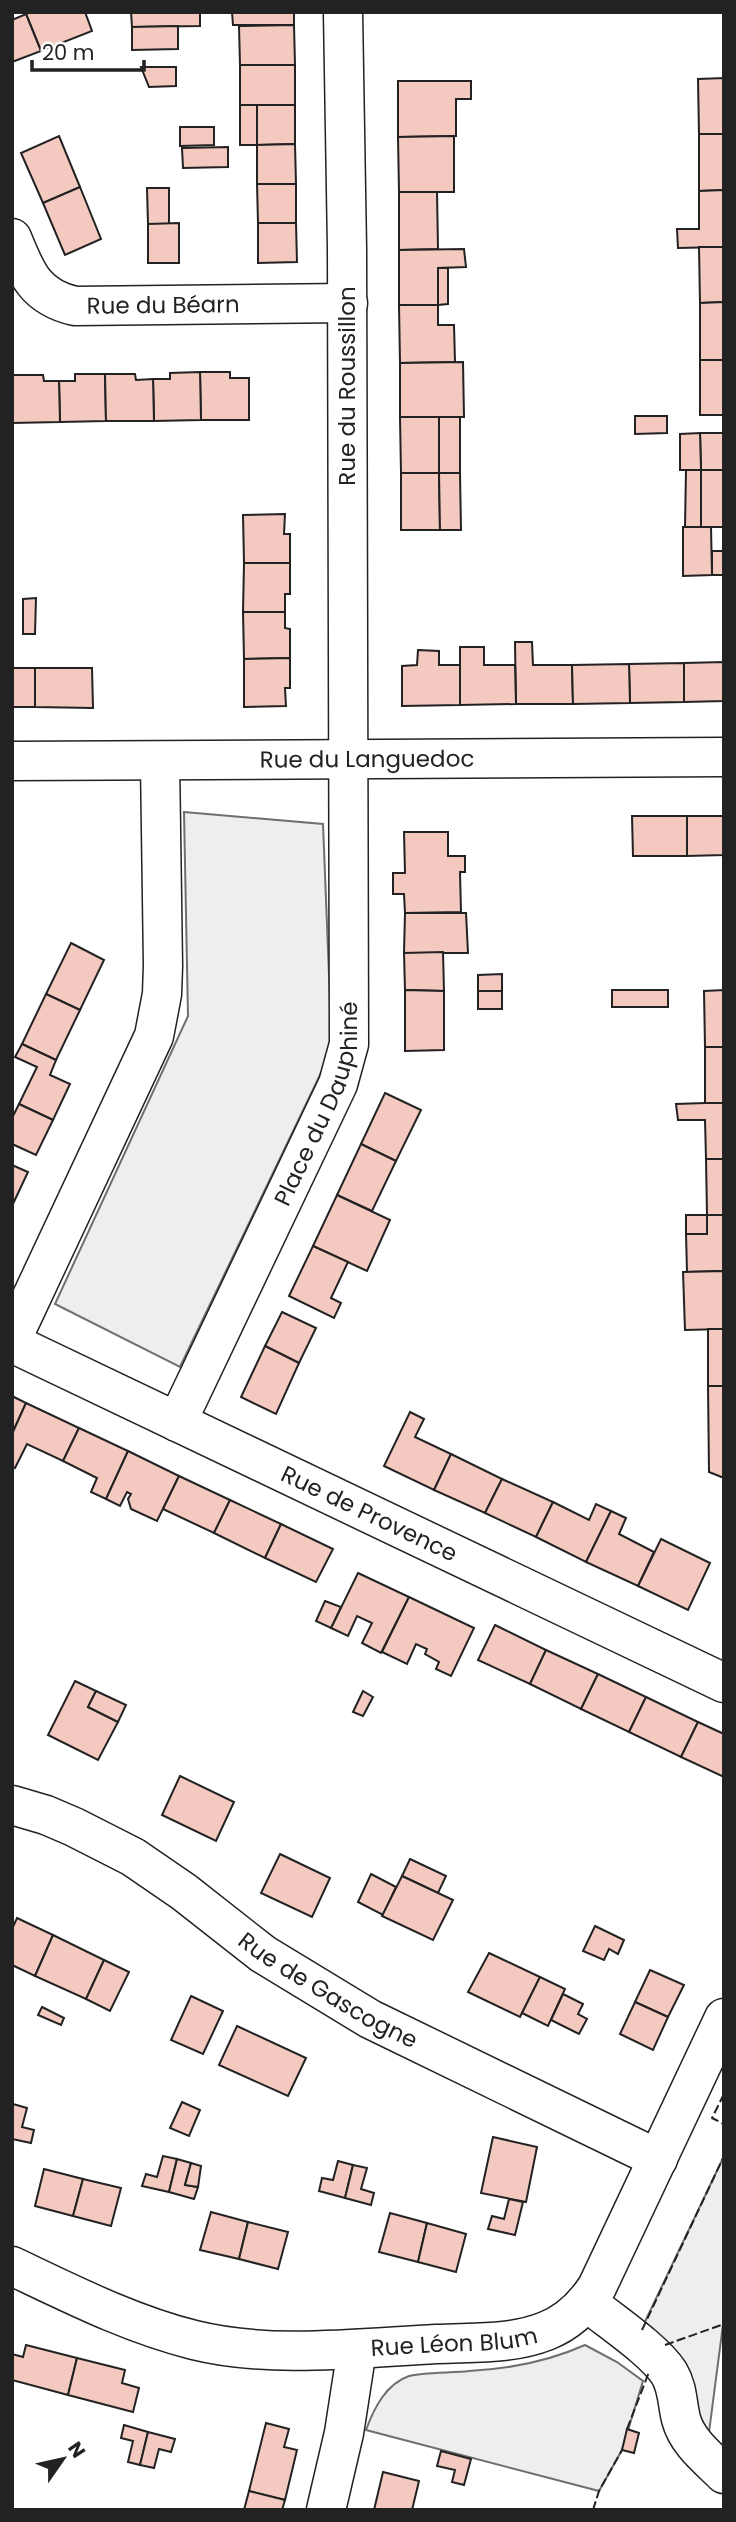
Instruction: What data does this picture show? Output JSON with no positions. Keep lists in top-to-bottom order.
{
  "streets": {
    "street": [
      "Rue du Béarn",
      "Rue du Roussillon",
      "Rue du Languedoc",
      "Place du Dauphiné",
      "Rue de Provence",
      "Rue de Gascogne",
      "Rue Léon Blum"
    ]
  },
  "crossings": [
    ["Rue du Béarn", "Rue du Roussillon"],
    ["Rue du Roussillon", "Rue du Languedoc"],
    ["Rue du Roussillon", "Place du Dauphiné"],
    ["Rue du Languedoc", "Place du Dauphiné"],
    ["Place du Dauphiné", "Rue de Provence"],
    ["Rue de Gascogne", "Rue Léon Blum"]
  ],
  "scale_bar": "20 m",
  "north": "top right"
}
